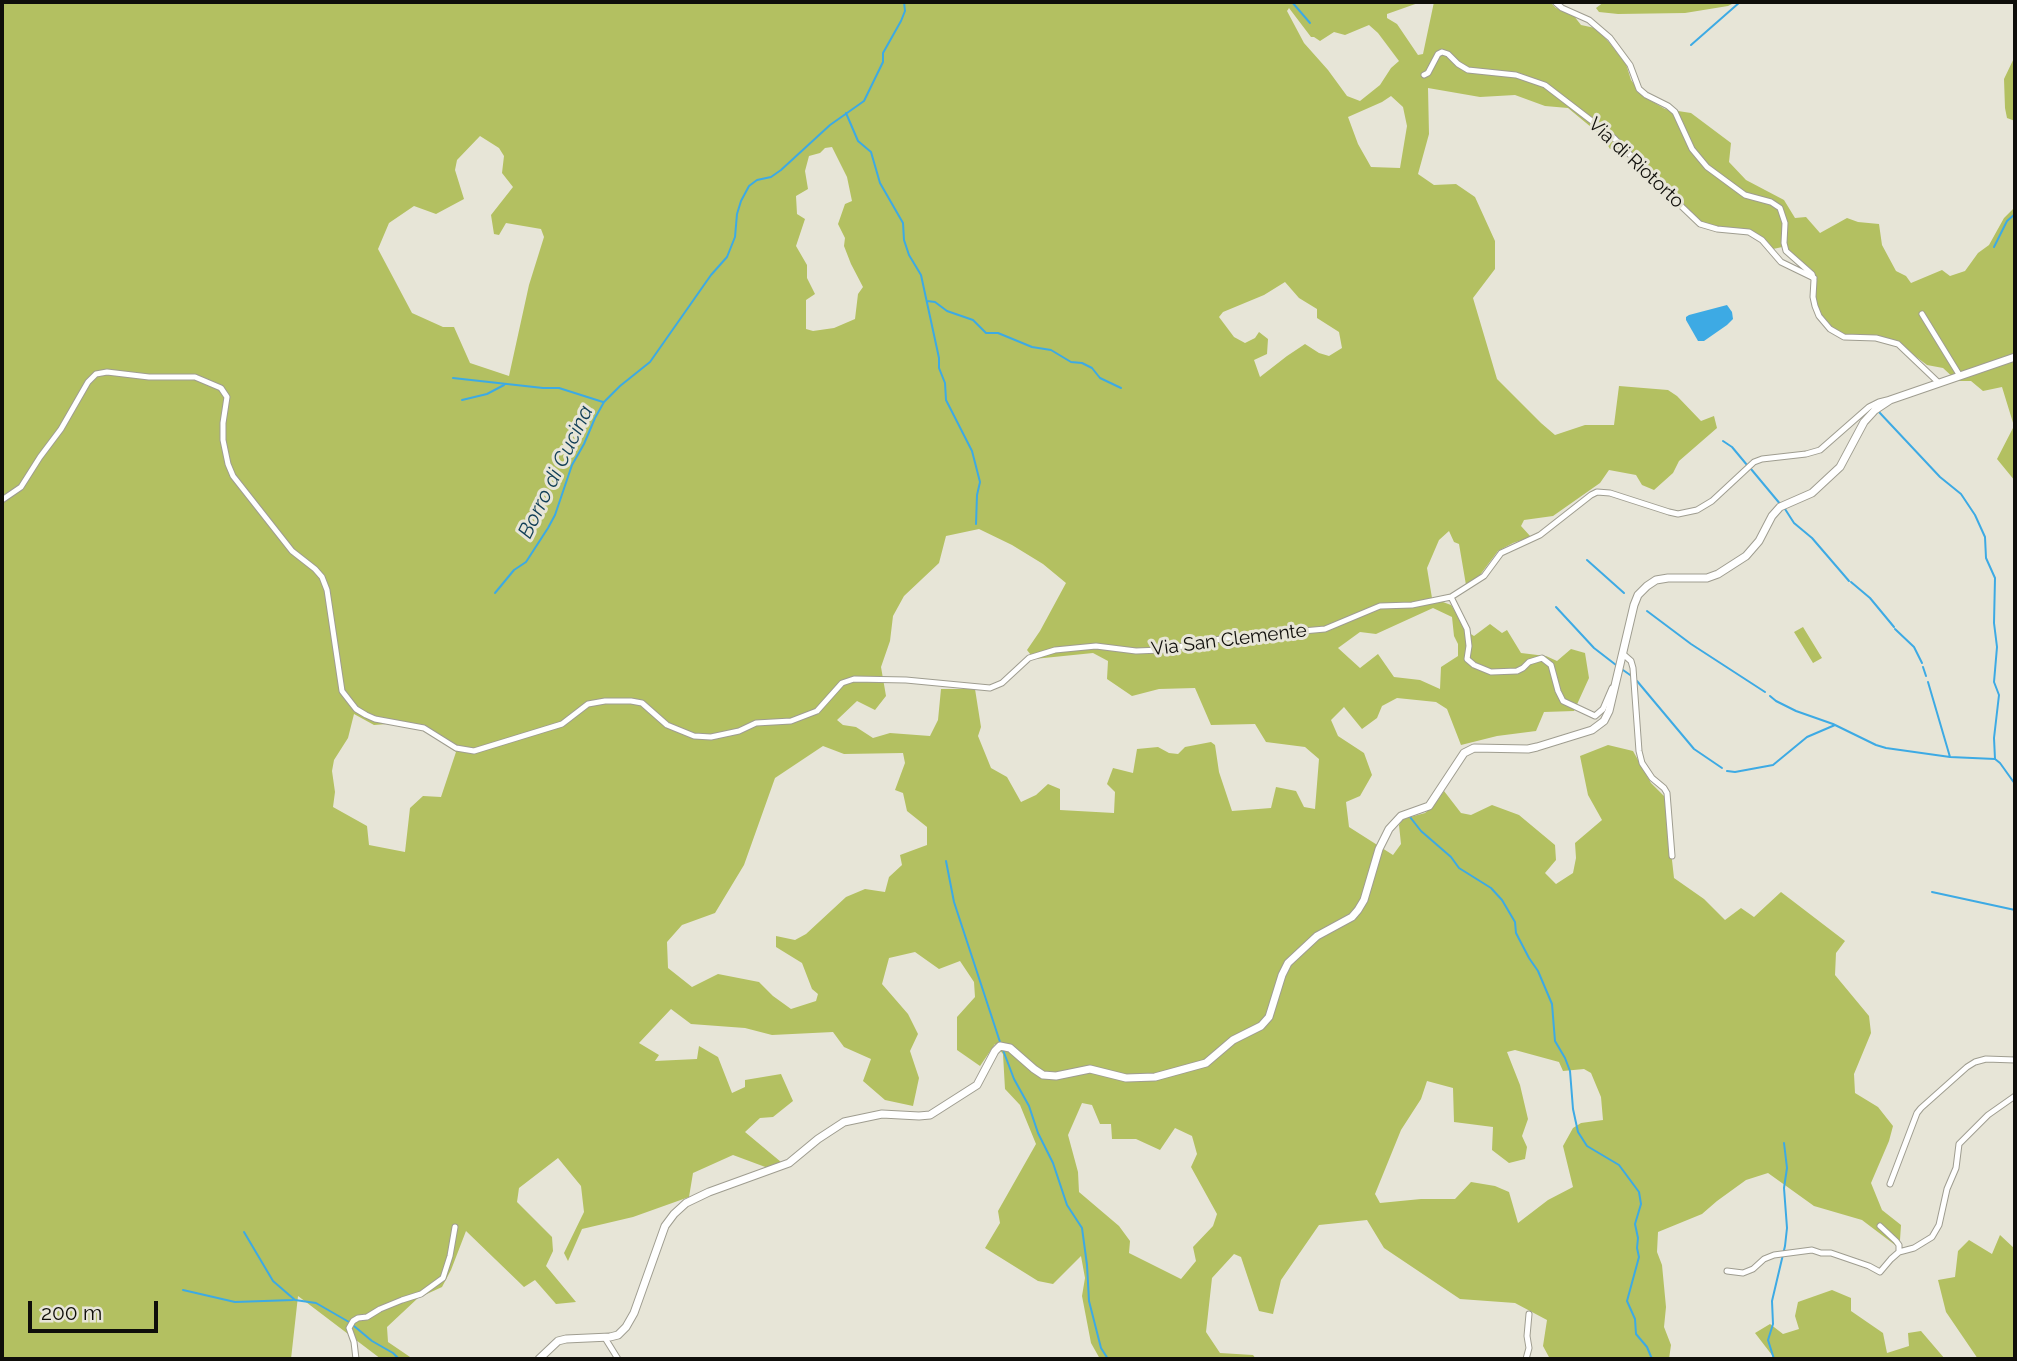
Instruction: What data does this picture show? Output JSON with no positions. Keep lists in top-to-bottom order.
{
  "streets": {
    "street": ["Via di Riotorto", "Via San Clemente"]
  },
  "water": ["Borro di Cucina"],
  "scale_bar": "200 m"
}
